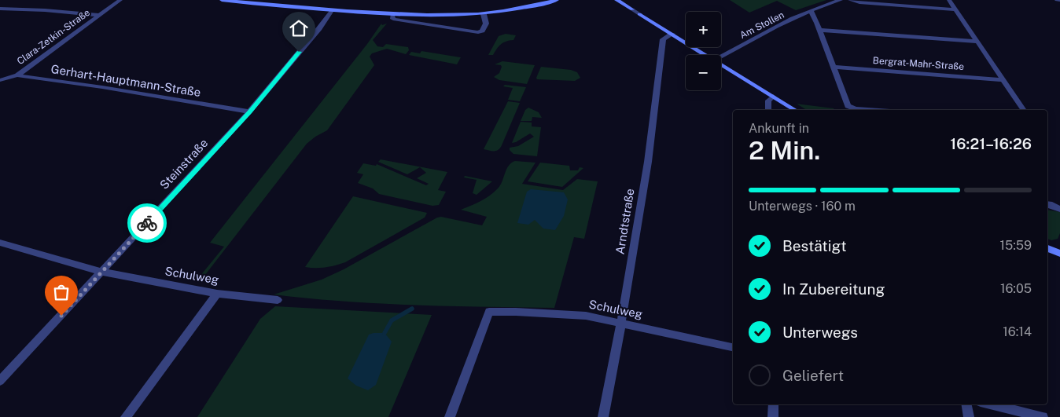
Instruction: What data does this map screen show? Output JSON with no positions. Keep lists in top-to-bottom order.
{
  "streets": {
    "street": [
      "Am Stollen",
      "Clara-Zetkin-Straße",
      "Bergrat-Mahr-Straße",
      "Gerhart-Hauptmann-Straße",
      "Steinstraße",
      "Arndtstraße",
      "Schulweg"
    ]
  },
  "crossings": [
    ["Clara-Zetkin-Straße", "Gerhart-Hauptmann-Straße"],
    ["Gerhart-Hauptmann-Straße", "Steinstraße"],
    ["Steinstraße", "Schulweg"],
    ["Arndtstraße", "Schulweg"]
  ],
  "page": {
    "map_buttons": ["+", "−"],
    "heading": ["2 Min.", "Ankunft in", "16:21–16:26"],
    "bar": "Unterwegs · 160 m",
    "list": [
      ["Bestätigt", "15:59"],
      ["In Zubereitung", "16:05"],
      ["Unterwegs", "16:14"],
      "Geliefert"
    ]
  }
}
